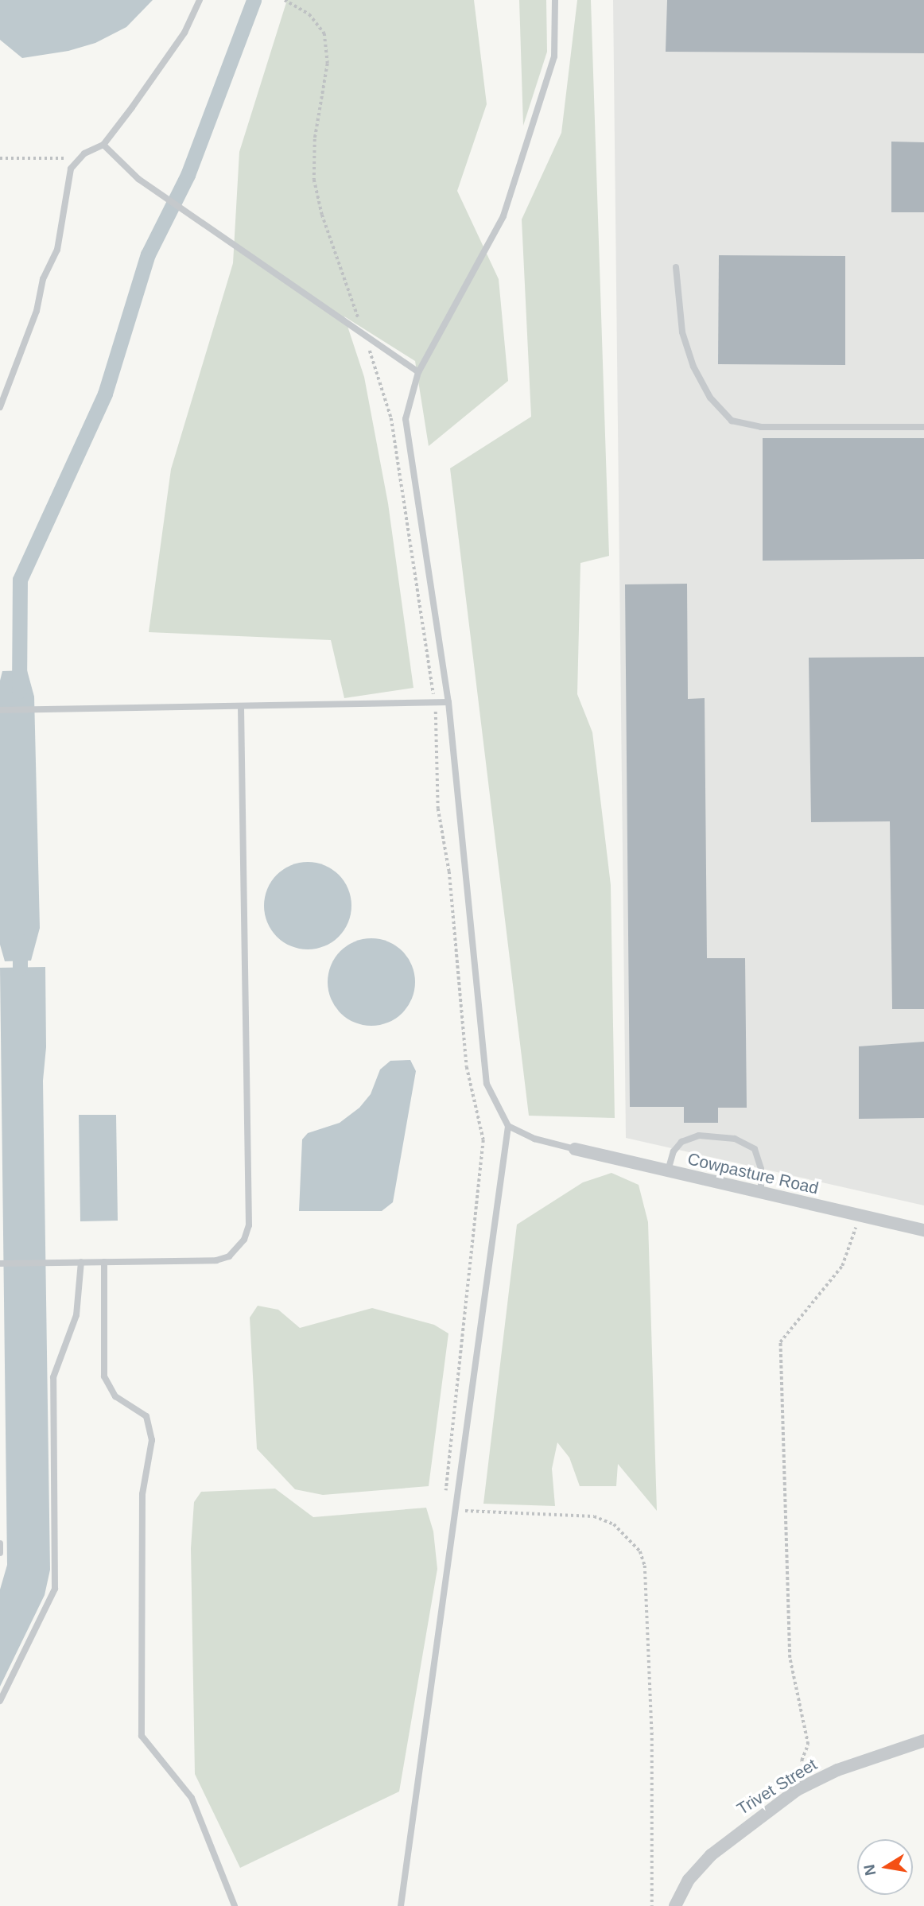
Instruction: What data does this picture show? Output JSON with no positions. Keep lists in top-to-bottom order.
{
  "streets": {
    "street": ["Cowpasture Road", "Trivet Street"]
  },
  "north": "left"
}
